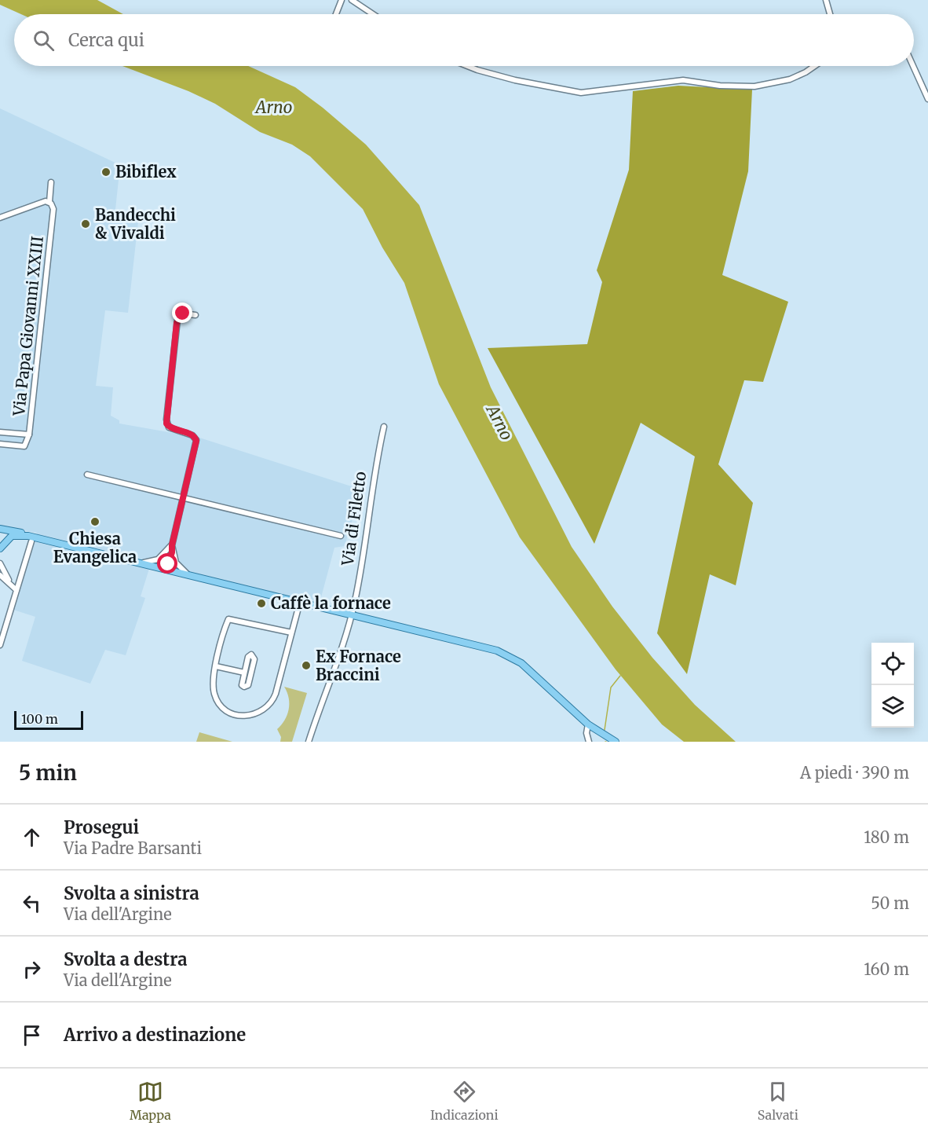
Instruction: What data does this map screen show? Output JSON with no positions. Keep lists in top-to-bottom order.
{
  "streets": {
    "street": ["Via Papa Giovanni XXIII", "Via di Filetto"]
  },
  "water": ["Arno"],
  "places": [
    "Bibiflex",
    "Bandecchi & Vivaldi",
    "Chiesa Evangelica",
    "Caffè la fornace",
    "Ex Fornace Braccini"
  ],
  "scale_bar": "100 m",
  "page": {
    "search": "Cerca qui",
    "scale": "100 m",
    "heading": ["5 min", "A piedi · 390 m"],
    "list": [
      ["Prosegui", "Via Padre Barsanti", "180 m"],
      ["Svolta a sinistra", "Via dell'Argine", "50 m"],
      ["Svolta a destra", "Via dell'Argine", "160 m"],
      "Arrivo a destinazione"
    ],
    "nav": ["Mappa", "Indicazioni", "Salvati"]
  }
}
